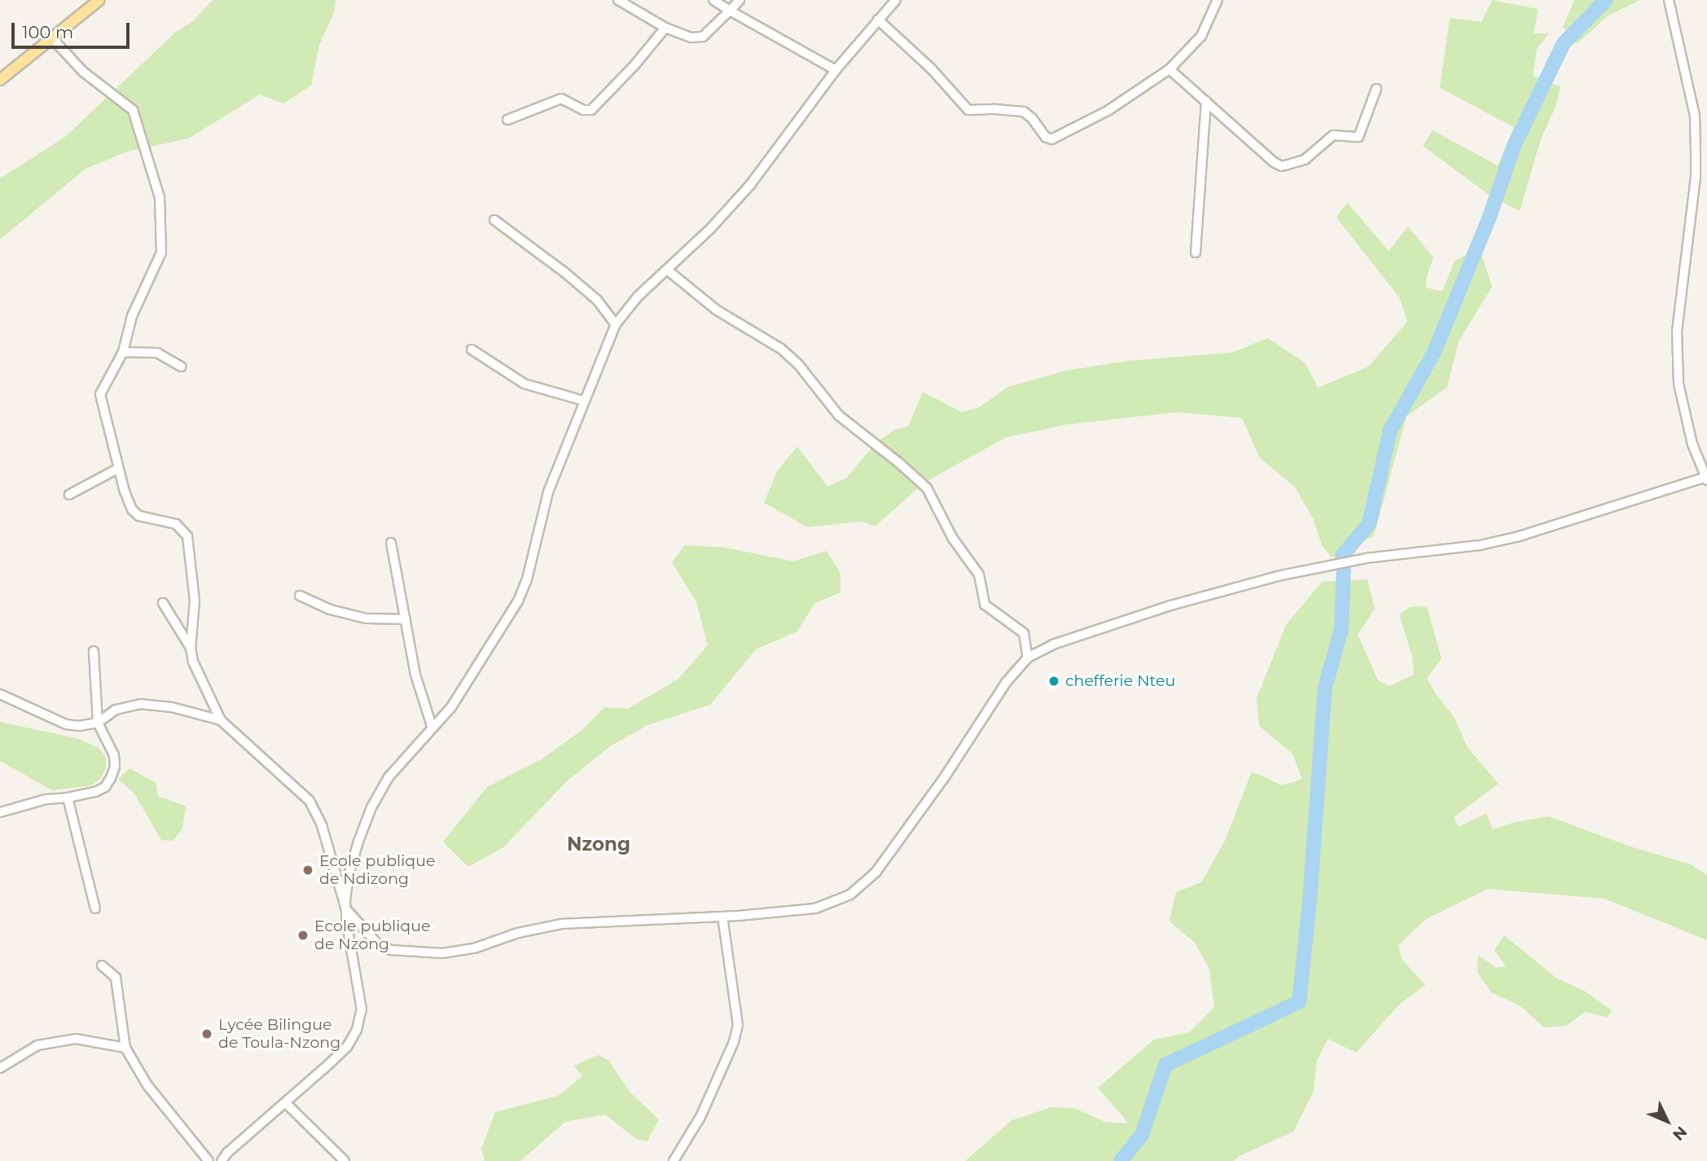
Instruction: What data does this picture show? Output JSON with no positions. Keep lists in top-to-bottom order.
{
  "districts": ["Nzong"],
  "places": [
    "chefferie Nteu",
    "Ecole publique de Ndizong",
    "Ecole publique de Nzong",
    "Lycée Bilingue de Toula-Nzong"
  ],
  "scale_bar": "100 m",
  "north": "bottom right"
}
